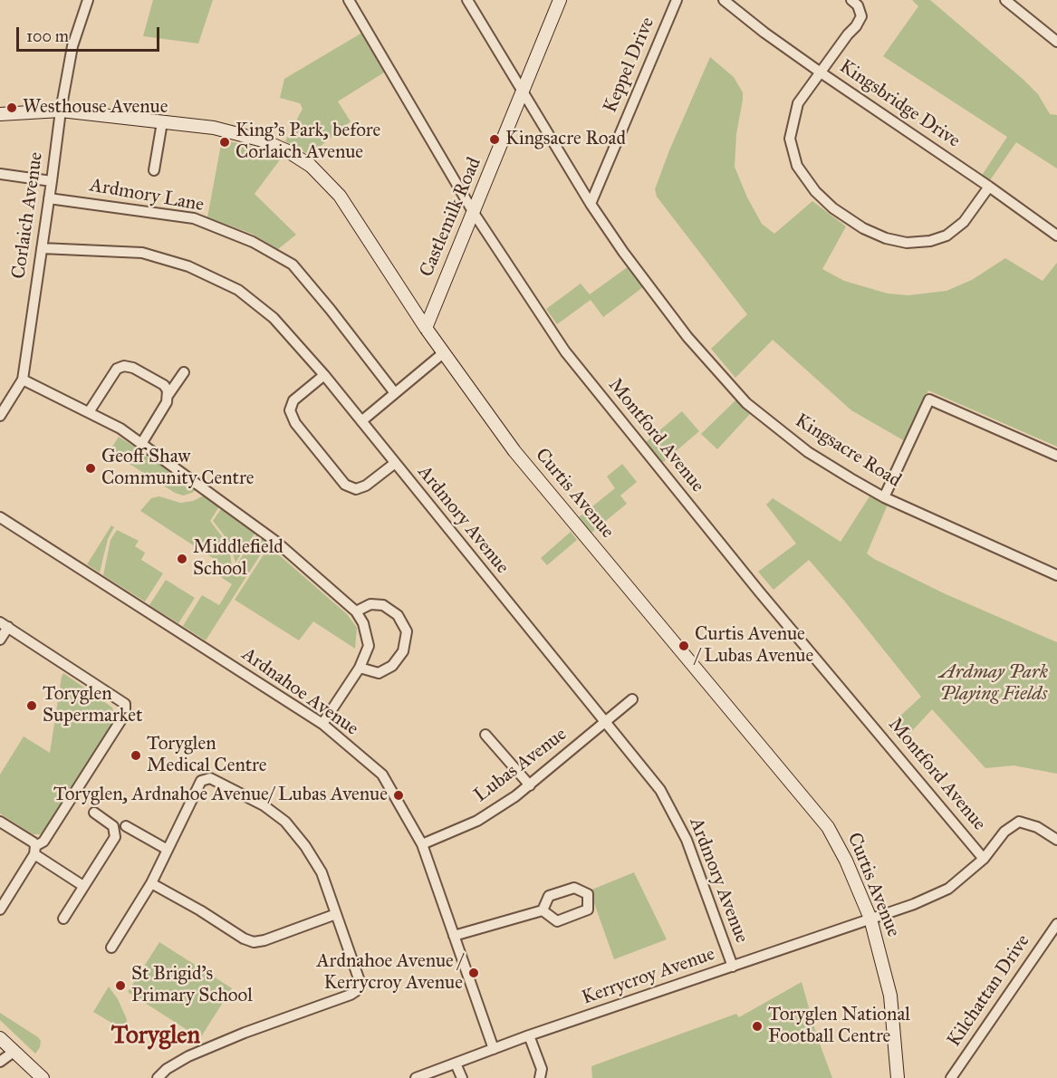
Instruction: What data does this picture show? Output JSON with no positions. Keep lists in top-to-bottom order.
{
  "streets": {
    "street": [
      "Keppel Drive",
      "Kingsbridge Drive",
      "Ardmory Lane",
      "Corlaich Avenue",
      "Castlemilk Road",
      "Montford Avenue",
      "Kingsacre Road",
      "Curtis Avenue",
      "Ardmory Avenue",
      "Ardnahoe Avenue",
      "Lubas Avenue",
      "Kerrycroy Avenue",
      "Kilchattan Drive"
    ]
  },
  "crossings": [
    ["Keppel Drive", "Kingsacre Road"],
    ["Ardmory Lane", "Corlaich Avenue"],
    ["Corlaich Avenue", "Curtis Avenue"],
    ["Corlaich Avenue", "Ardmory Avenue"],
    ["Castlemilk Road", "Montford Avenue"],
    ["Castlemilk Road", "Kingsacre Road"],
    ["Castlemilk Road", "Curtis Avenue"],
    ["Montford Avenue", "Kerrycroy Avenue"],
    ["Curtis Avenue", "Kerrycroy Avenue"],
    ["Ardmory Avenue", "Lubas Avenue"],
    ["Ardmory Avenue", "Kerrycroy Avenue"],
    ["Ardnahoe Avenue", "Lubas Avenue"],
    ["Ardnahoe Avenue", "Kerrycroy Avenue"]
  ],
  "districts": ["Toryglen"],
  "parks": ["Ardmay Park Playing Fields"],
  "places": [
    "Westhouse Avenue",
    "Kingsacre Road",
    "King’s Park, before Corlaich Avenue",
    "Geoff Shaw Community Centre",
    "Middlefield School",
    "Curtis Avenue / Lubas Avenue",
    "Toryglen Supermarket",
    "Toryglen Medical Centre",
    "Toryglen, Ardnahoe Avenue/ Lubas Avenue",
    "Ardnahoe Avenue / Kerrycroy Avenue",
    "St Brigid's Primary School",
    "Toryglen National Football Centre"
  ],
  "scale_bar": "100 m"
}
